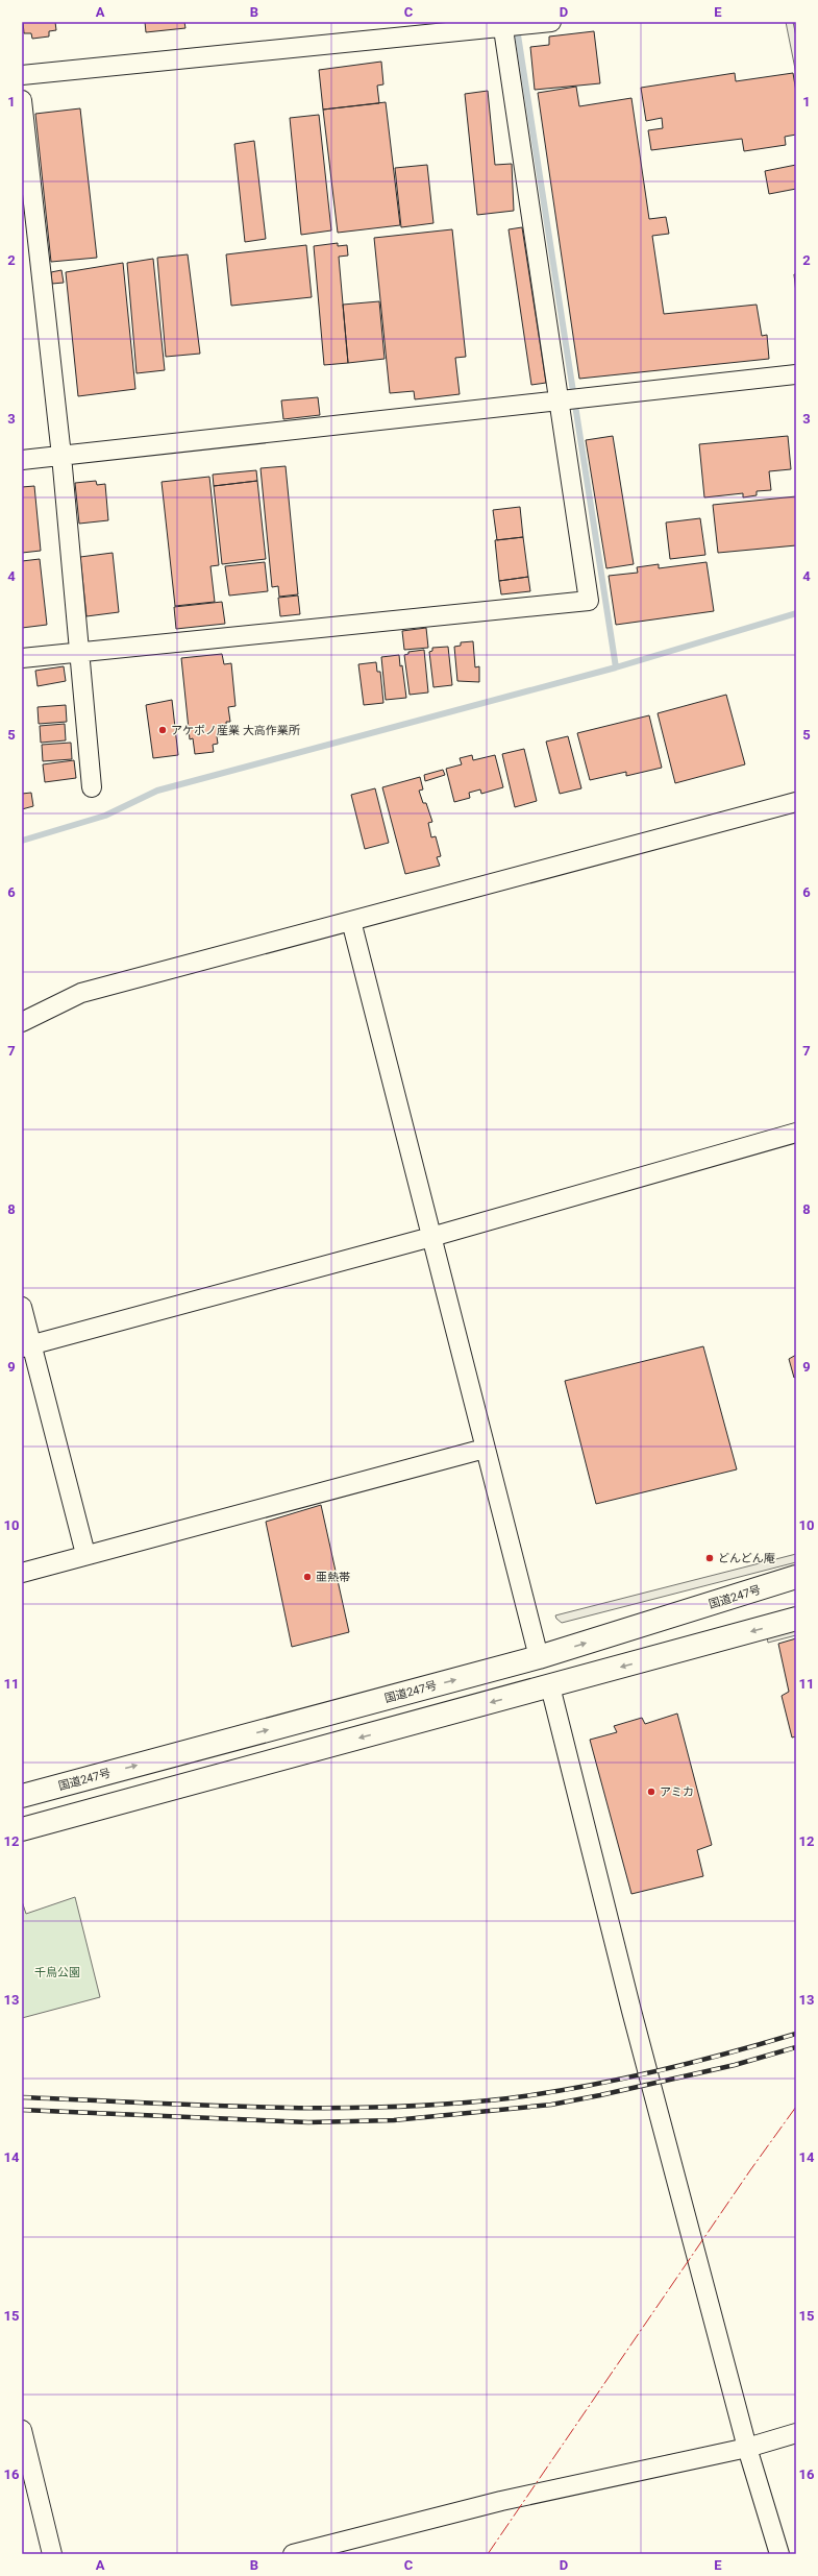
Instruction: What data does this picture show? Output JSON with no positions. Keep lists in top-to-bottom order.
{
  "streets": {
    "highway": ["国道247号"]
  },
  "parks": ["千鳥公園"],
  "places": [
    "アケボノ産業 大高作業所",
    "どんどん庵",
    "亜熱帯",
    "アミカ"
  ],
  "grid": {
    "columns": [
      "A",
      "B",
      "C",
      "D",
      "E"
    ],
    "rows": [
      "1",
      "2",
      "3",
      "4",
      "5",
      "6",
      "7",
      "8",
      "9",
      "10",
      "11",
      "12",
      "13",
      "14",
      "15",
      "16"
    ]
  }
}
